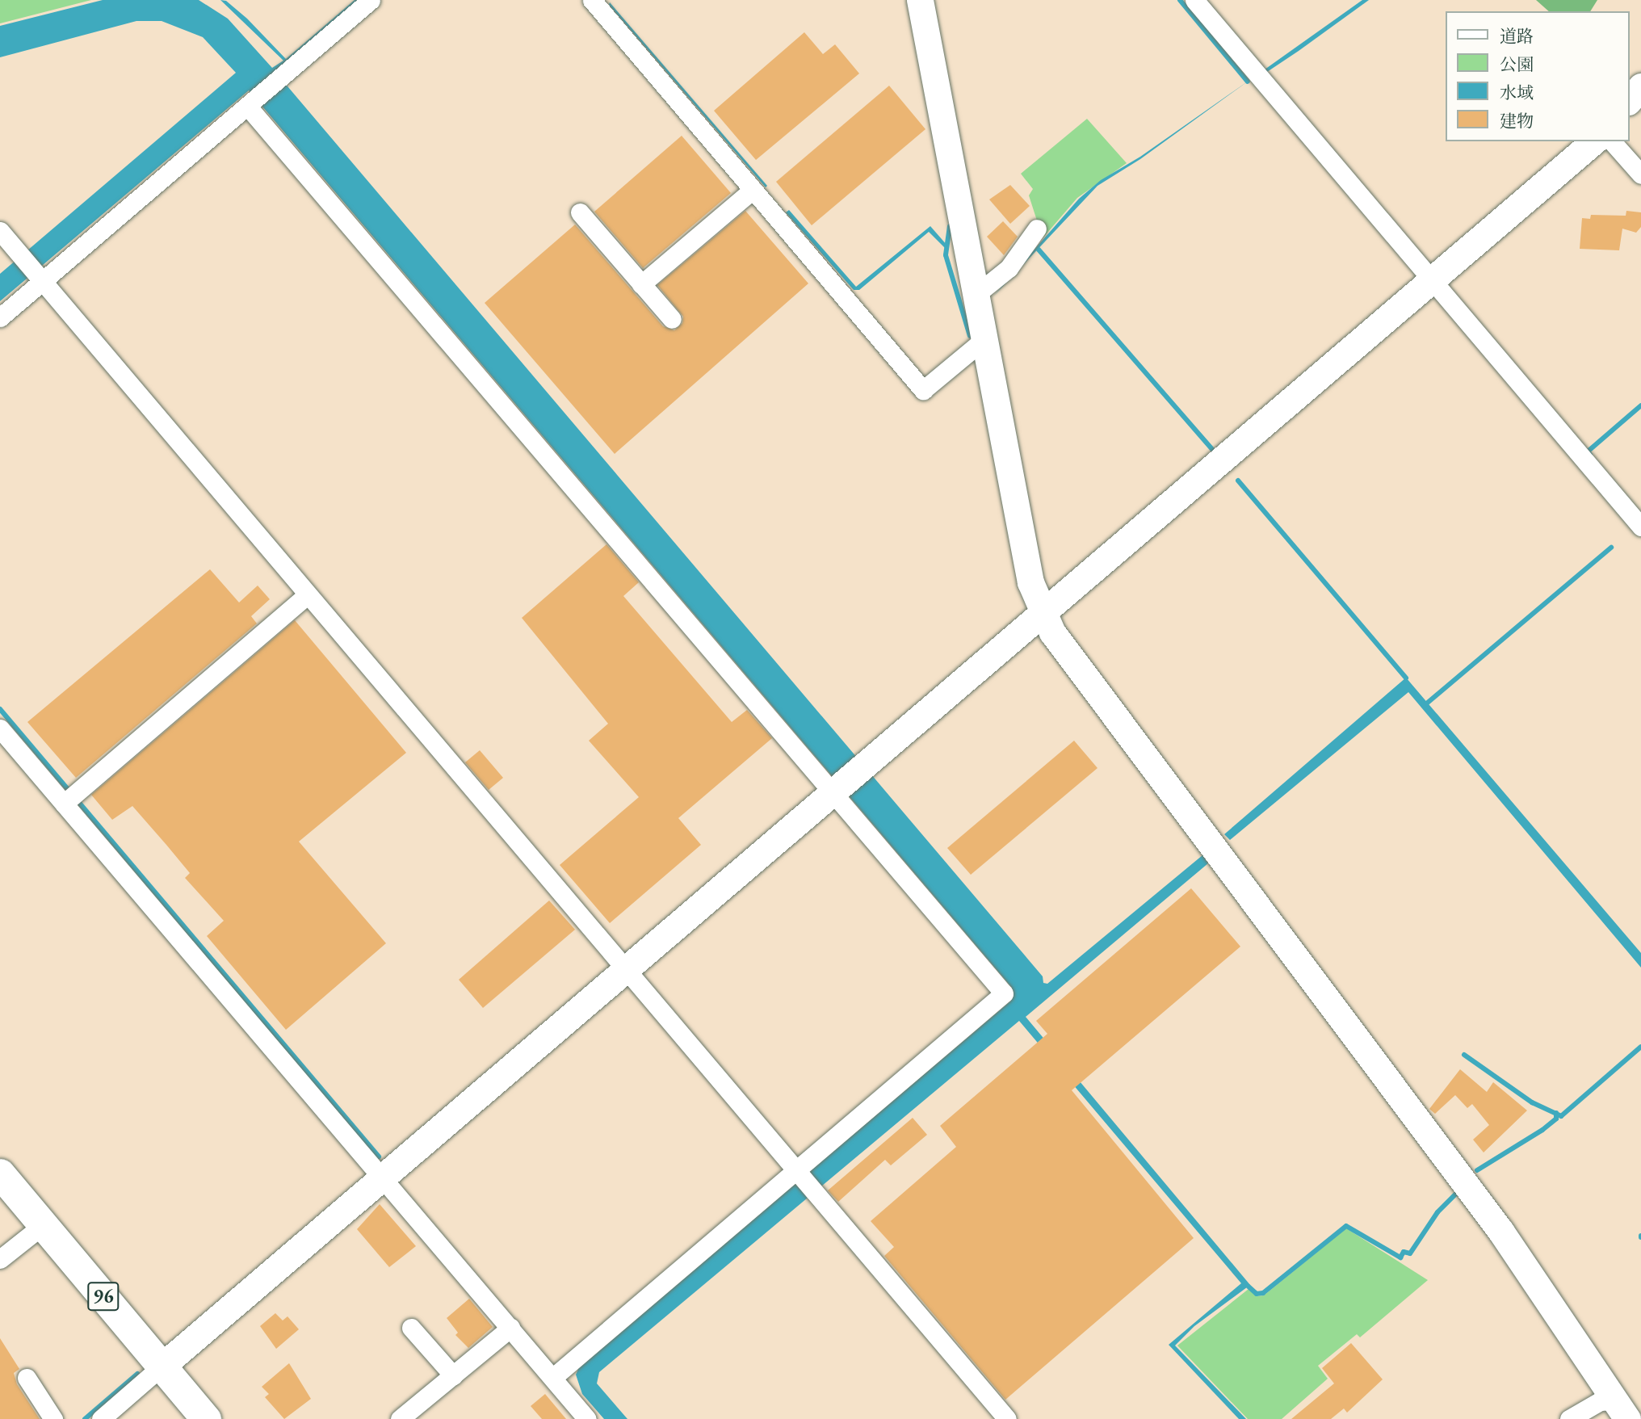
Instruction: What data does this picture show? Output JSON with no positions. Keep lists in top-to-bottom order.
{
  "streets": {
    "main road": ["96"]
  },
  "legend": [
    "道路",
    "公園",
    "水域",
    "建物"
  ]
}
